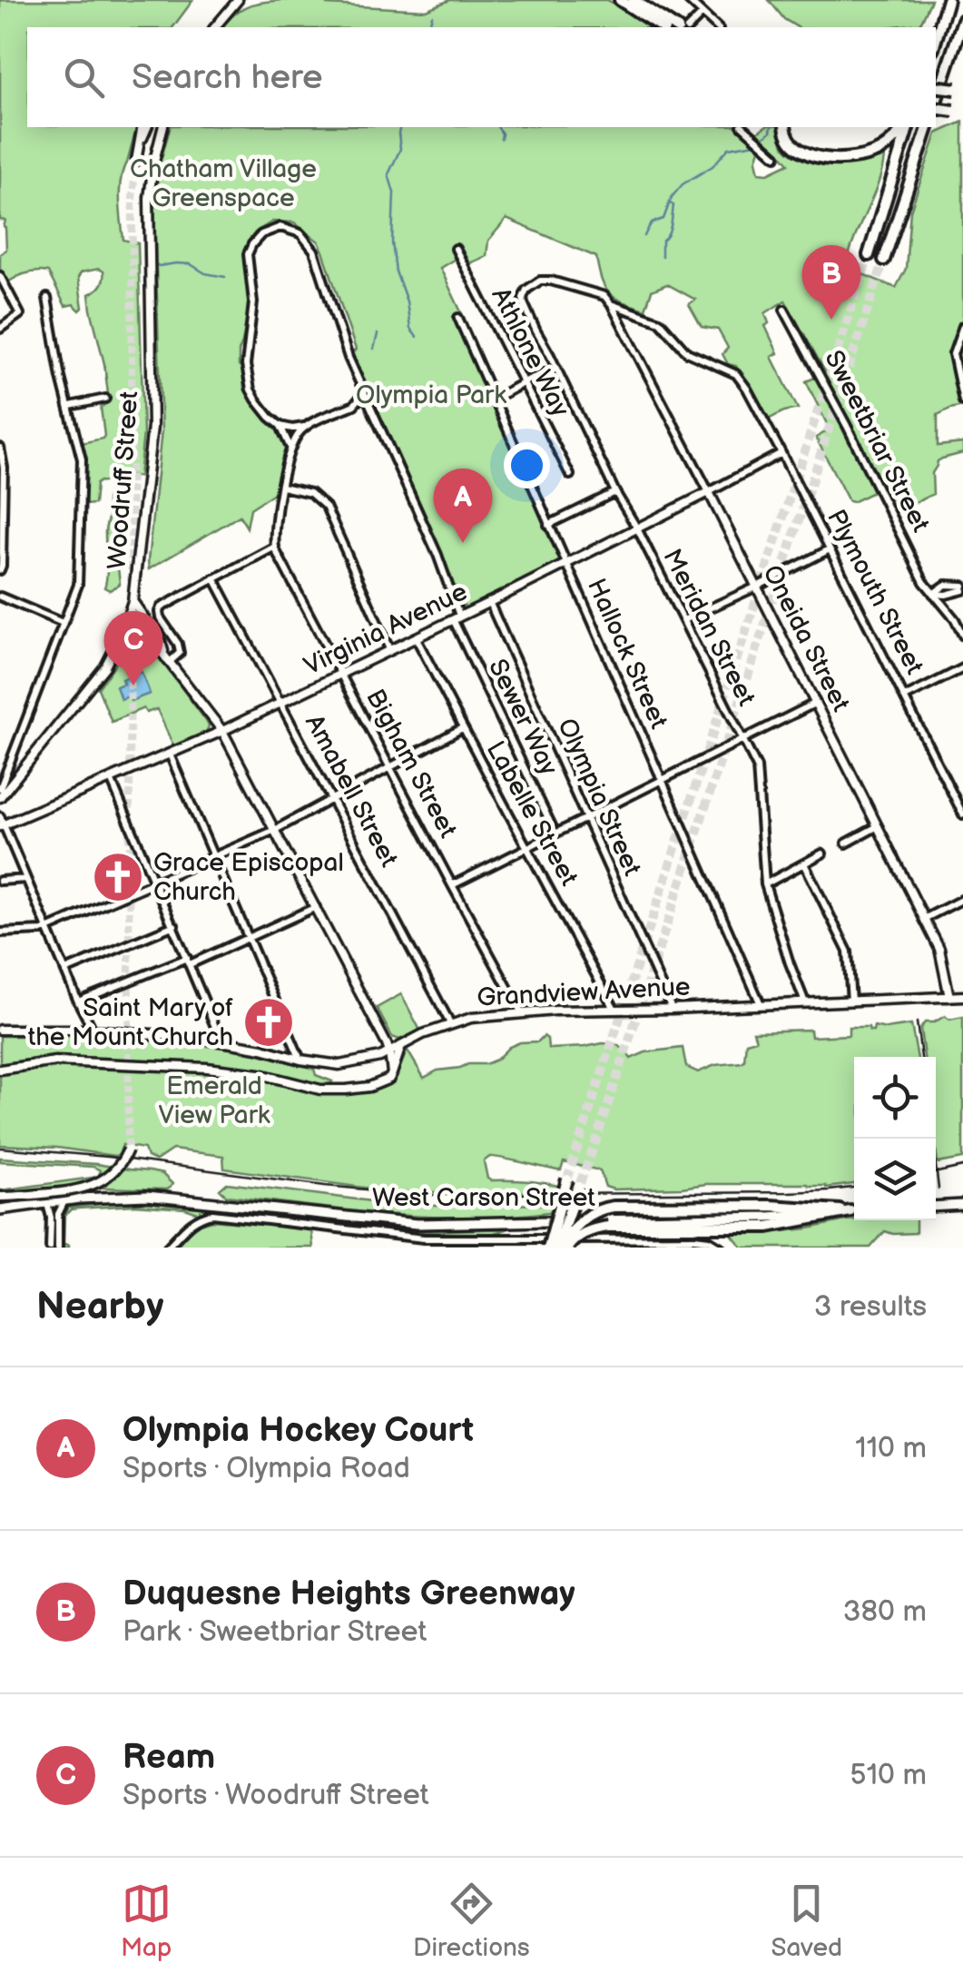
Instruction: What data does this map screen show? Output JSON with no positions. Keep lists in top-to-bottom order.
{
  "streets": {
    "main road": ["West Carson Street"],
    "street": [
      "Athlone Way",
      "Sweetbriar Street",
      "Woodruff Street",
      "Plymouth Street",
      "Meridan Street",
      "Virginia Avenue",
      "Oneida Street",
      "Hallock Street",
      "Sewer Way",
      "Bigham Street",
      "Amabell Street",
      "Olympia Street",
      "Labelle Street",
      "Grandview Avenue"
    ]
  },
  "crossings": [
    ["Plymouth Street", "Meridan Street"],
    ["Plymouth Street", "Virginia Avenue"],
    ["Plymouth Street", "Oneida Street"],
    ["Meridan Street", "Virginia Avenue"],
    ["Meridan Street", "Oneida Street"],
    ["Meridan Street", "Grandview Avenue"],
    ["Virginia Avenue", "Oneida Street"],
    ["Virginia Avenue", "Hallock Street"],
    ["Virginia Avenue", "Sewer Way"],
    ["Virginia Avenue", "Bigham Street"],
    ["Virginia Avenue", "Amabell Street"],
    ["Virginia Avenue", "Olympia Street"],
    ["Virginia Avenue", "Labelle Street"],
    ["Oneida Street", "Grandview Avenue"],
    ["Hallock Street", "Grandview Avenue"],
    ["Bigham Street", "Grandview Avenue"],
    ["Amabell Street", "Grandview Avenue"],
    ["Olympia Street", "Grandview Avenue"],
    ["Labelle Street", "Grandview Avenue"]
  ],
  "parks": ["Chatham Village Greenspace", "Olympia Park", "Emerald View Park"],
  "places": {
    "church": ["Grace Episcopal Church", "Saint Mary of the Mount Church"]
  },
  "page": {
    "search": "Search here",
    "pins": ["B", "A", "C"],
    "heading": ["Nearby", "3 results"],
    "list": [
      {
        "mark": "A",
        "name": "Olympia Hockey Court",
        "note": "Sports · Olympia Road",
        "value": "110 m"
      },
      {
        "mark": "B",
        "name": "Duquesne Heights Greenway",
        "note": "Park · Sweetbriar Street",
        "value": "380 m"
      },
      {
        "mark": "C",
        "name": "Ream",
        "note": "Sports · Woodruff Street",
        "value": "510 m"
      }
    ],
    "nav": ["Map", "Directions", "Saved"]
  }
}
